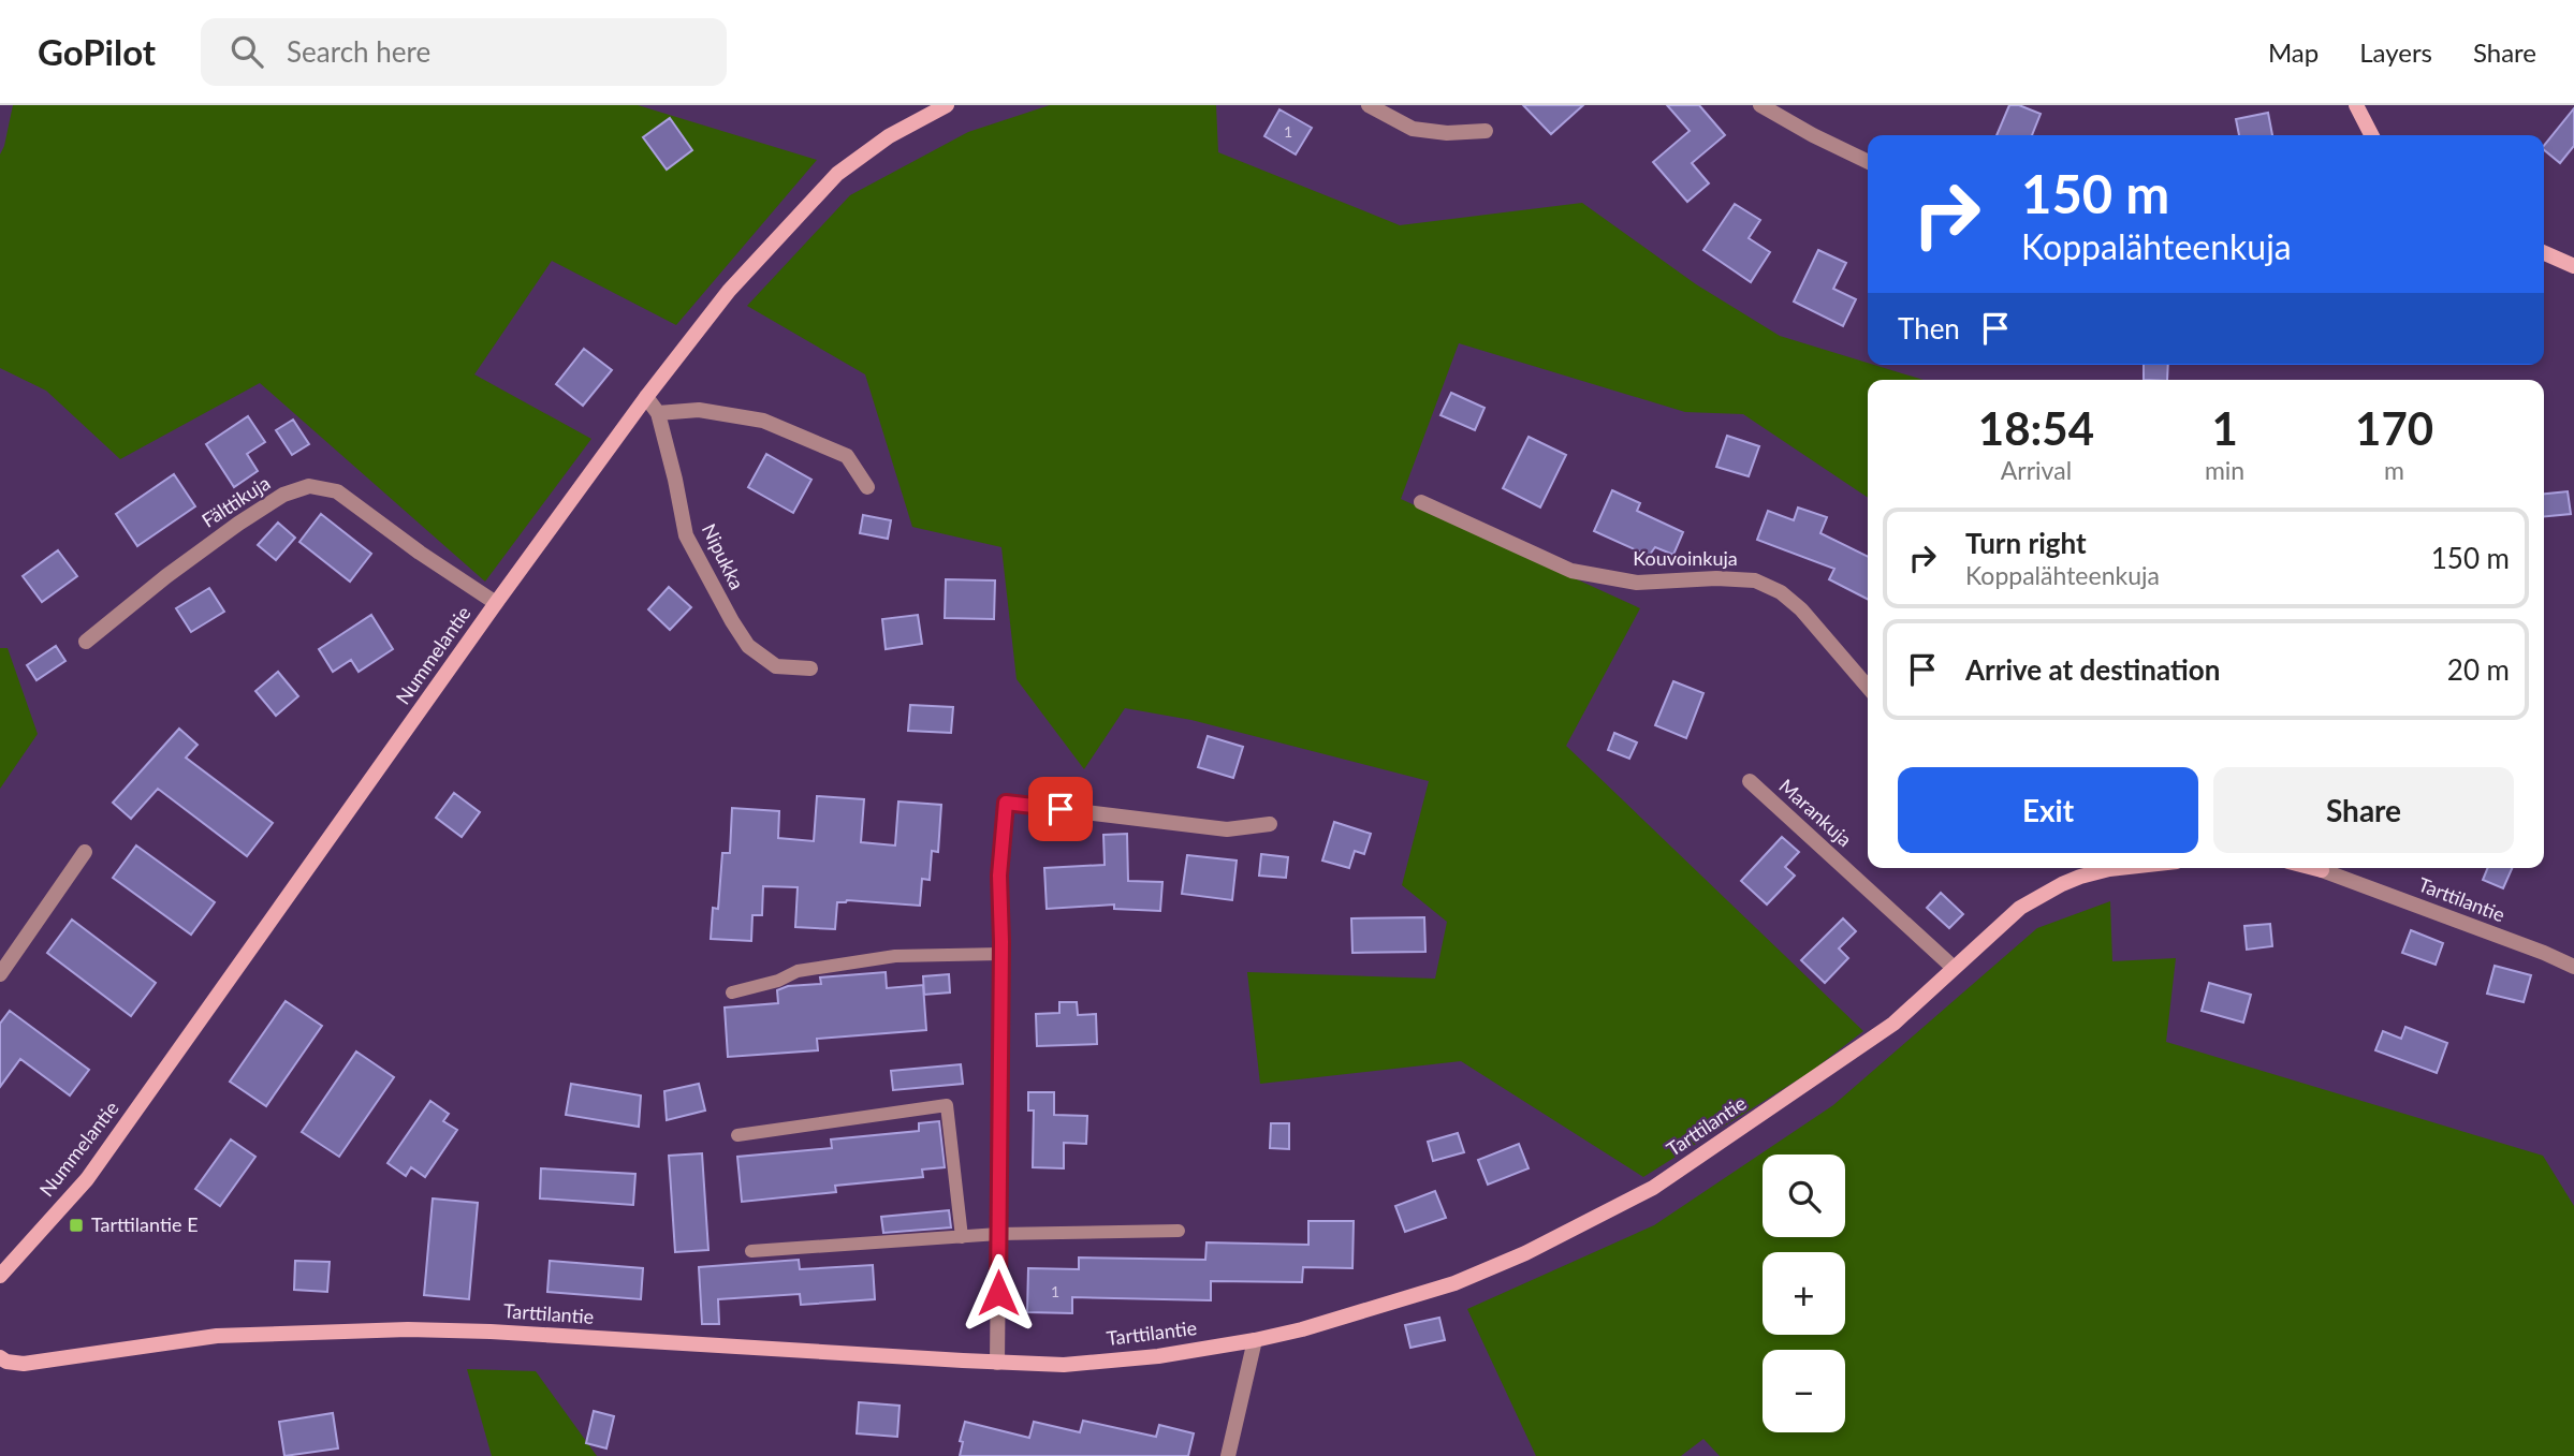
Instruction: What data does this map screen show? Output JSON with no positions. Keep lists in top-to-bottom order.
{
  "streets": {
    "street": [
      "Fälttikuja",
      "Nipukka",
      "Kouvoinkuja",
      "Nummelantie",
      "Marankuja",
      "Tarttilantie"
    ]
  },
  "crossings": [
    ["Fälttikuja", "Nummelantie"],
    ["Nipukka", "Nummelantie"],
    ["Marankuja", "Tarttilantie"]
  ],
  "places": {
    "transit": ["Tarttilantie E"]
  },
  "house_numbers": ["1", "1"],
  "page": {
    "header": "GoPilot",
    "search": "Search here",
    "nav": ["Map", "Layers", "Share"],
    "turn": ["150 m", "Koppalähteenkuja"],
    "then": "Then",
    "eta": [
      "18:54",
      "Arrival",
      "1",
      "min",
      "170",
      "m"
    ],
    "list": [
      {
        "name": "Turn right",
        "note": "Koppalähteenkuja",
        "value": "150 m"
      },
      {
        "name": "Arrive at destination",
        "value": "20 m"
      }
    ],
    "buttons": ["Exit", "Share"],
    "map_buttons": ["+", "−"]
  }
}
